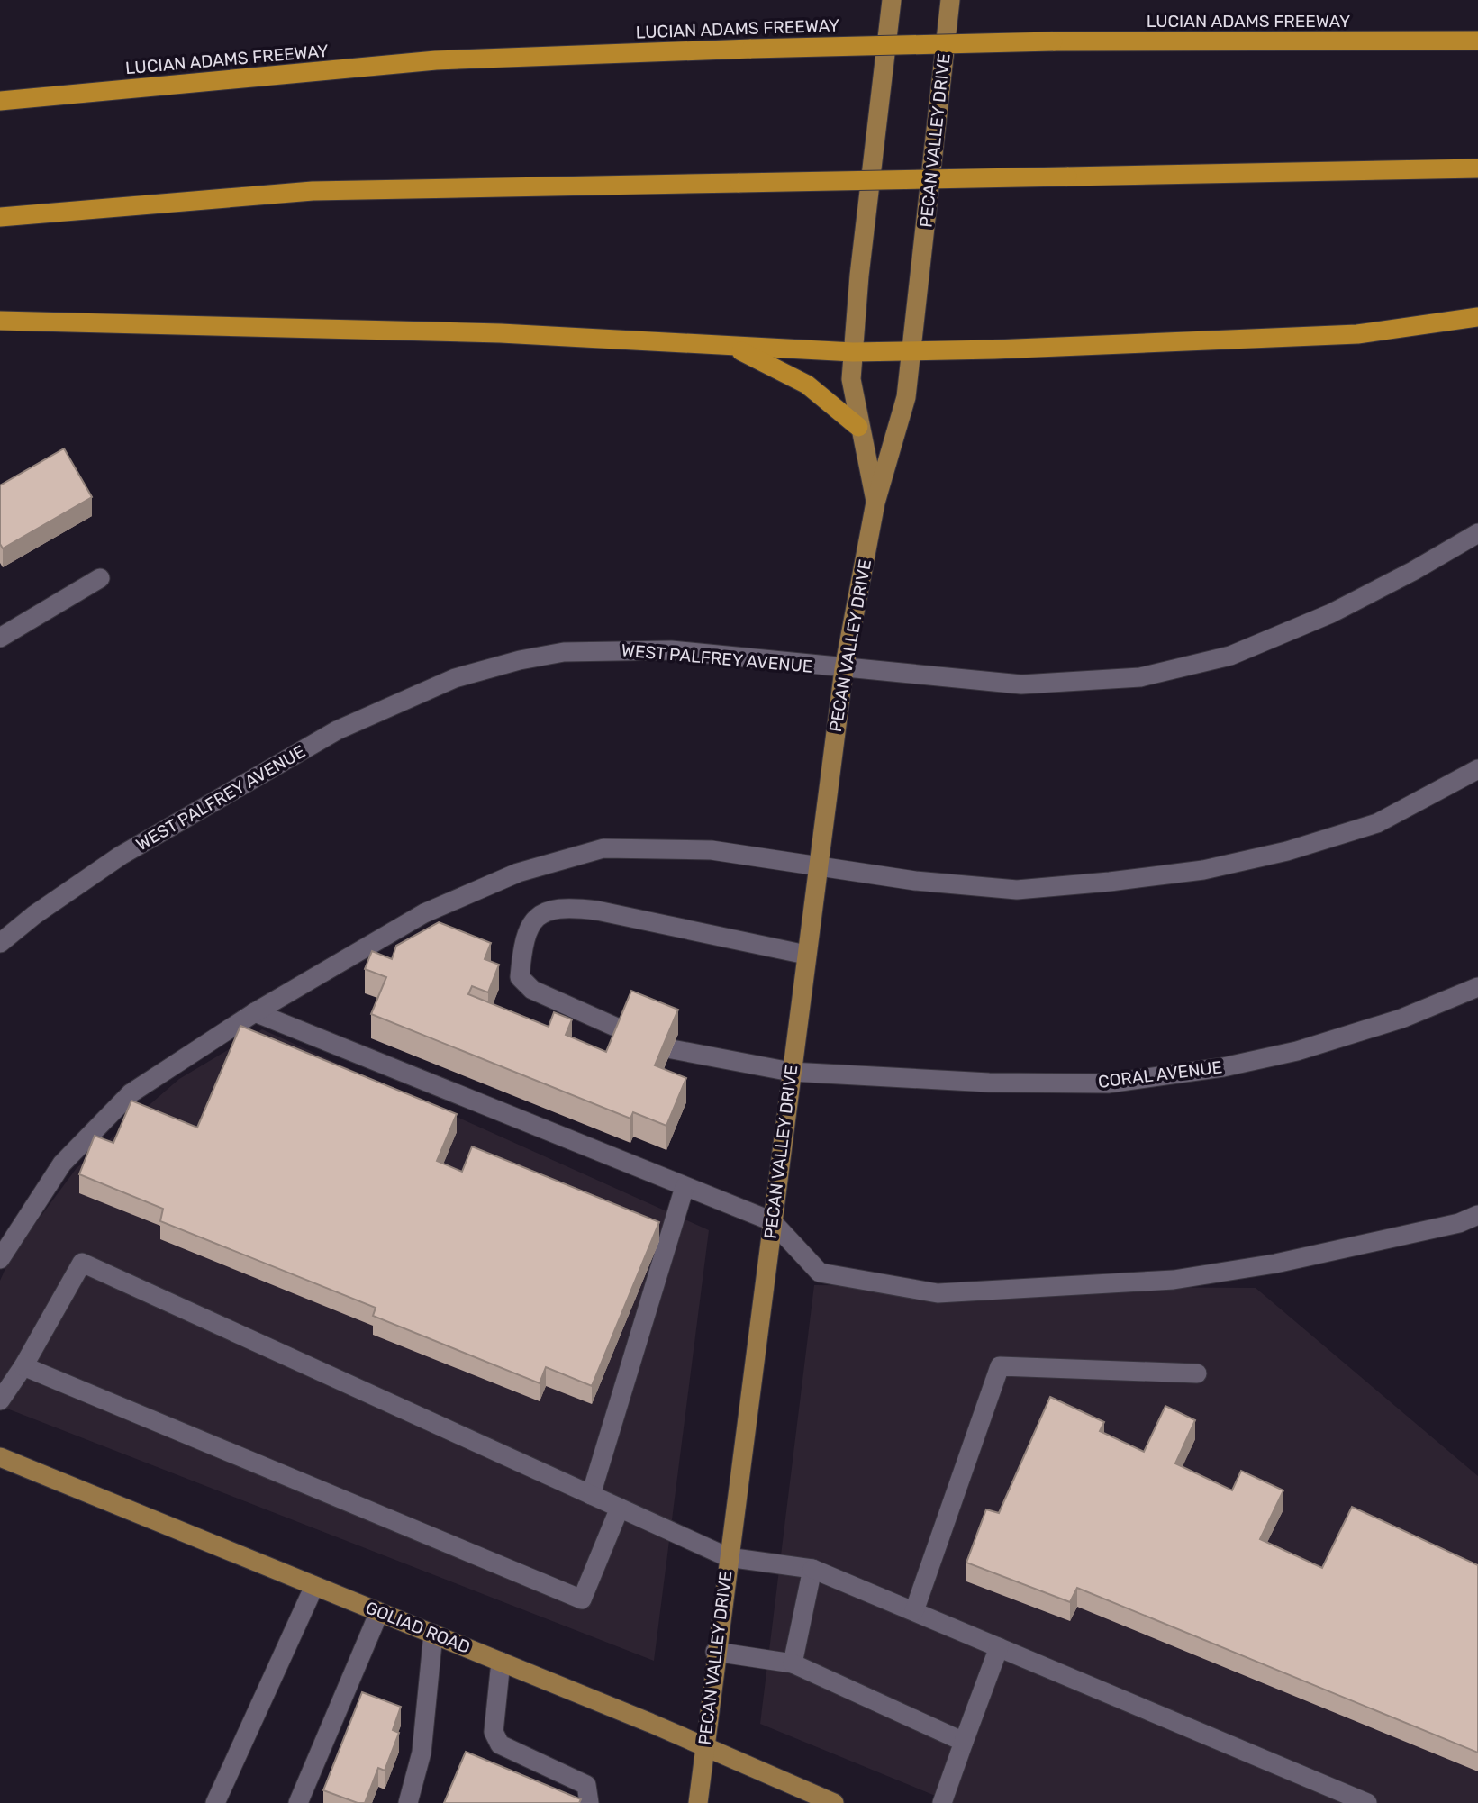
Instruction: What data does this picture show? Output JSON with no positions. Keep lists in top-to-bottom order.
{
  "streets": {
    "highway": ["LUCIAN ADAMS FREEWAY"],
    "main road": ["PECAN VALLEY DRIVE", "GOLIAD ROAD"],
    "street": ["WEST PALFREY AVENUE", "CORAL AVENUE"]
  },
  "crossings": [
    ["PECAN VALLEY DRIVE", "WEST PALFREY AVENUE"],
    ["PECAN VALLEY DRIVE", "CORAL AVENUE"],
    ["PECAN VALLEY DRIVE", "GOLIAD ROAD"]
  ]
}
